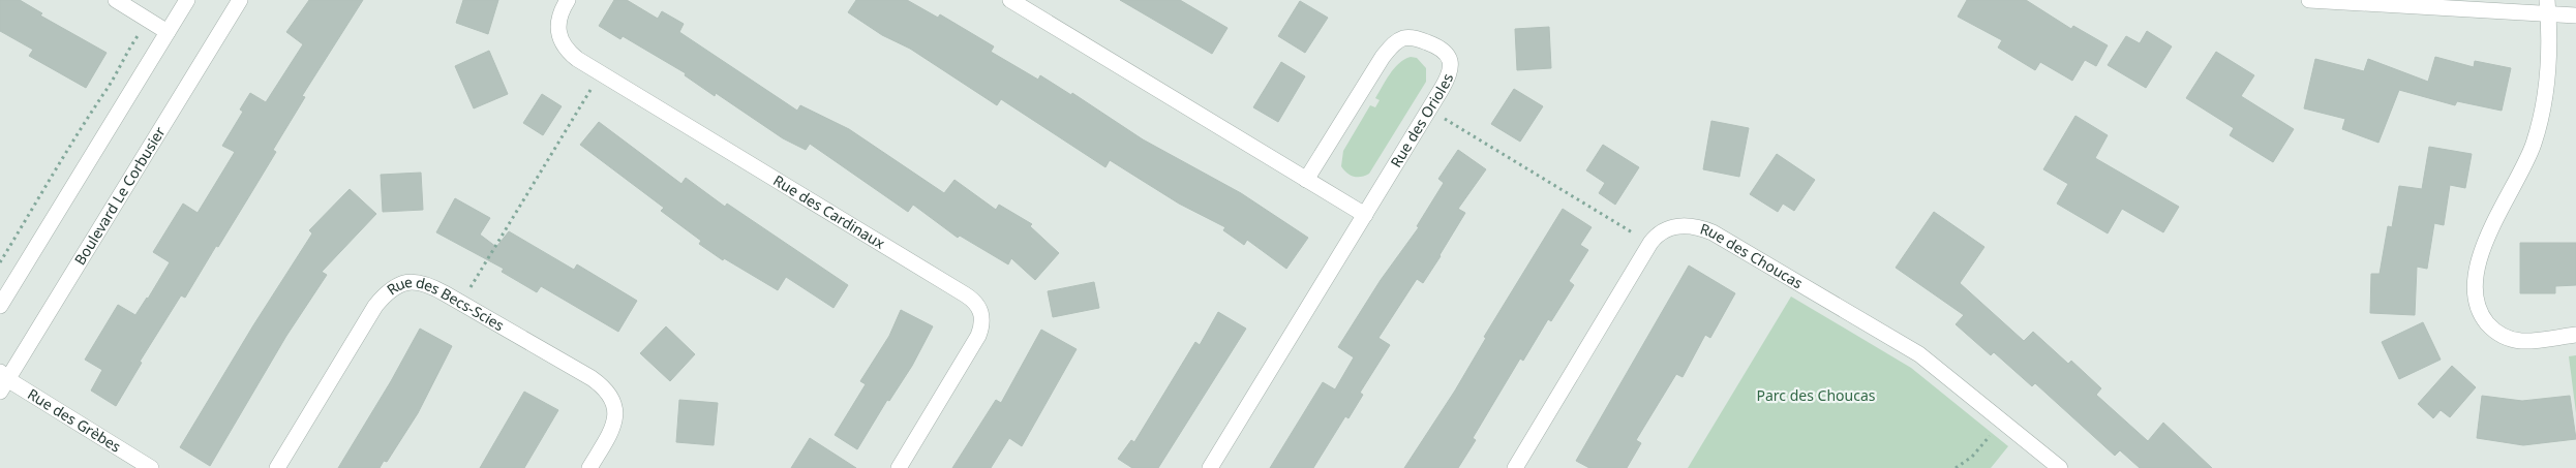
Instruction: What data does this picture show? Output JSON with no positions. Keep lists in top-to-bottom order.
{
  "streets": {
    "street": [
      "Rue des Orioles",
      "Boulevard Le Corbusier",
      "Rue des Cardinaux",
      "Rue des Choucas",
      "Rue des Becs-Scies",
      "Rue des Grèbes"
    ]
  },
  "crossings": [
    ["Boulevard Le Corbusier", "Rue des Grèbes"]
  ],
  "parks": ["Parc des Choucas"]
}
